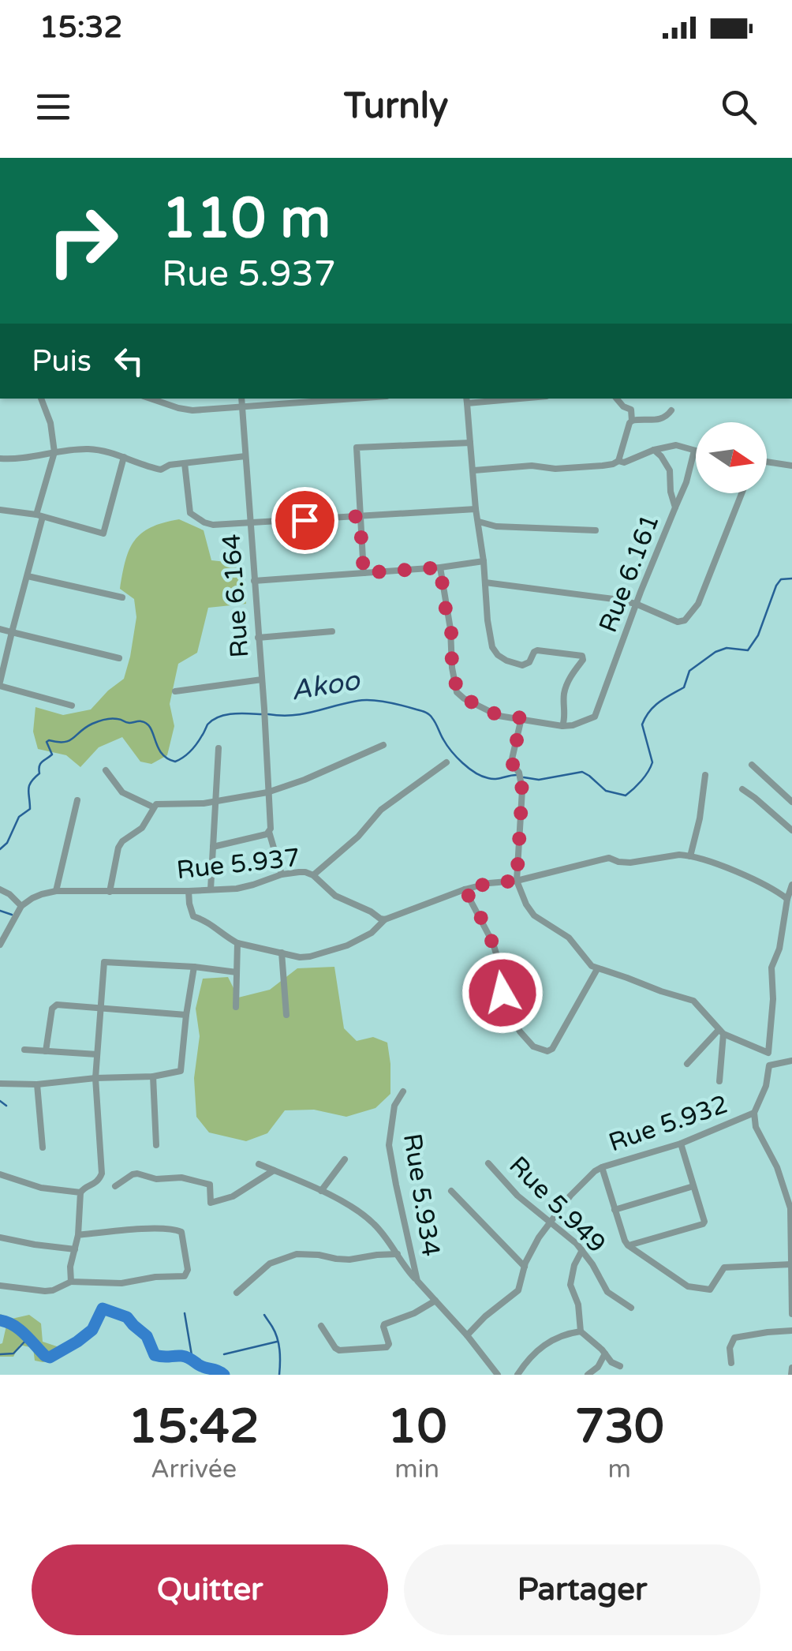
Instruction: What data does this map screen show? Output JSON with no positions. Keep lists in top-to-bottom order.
{
  "streets": {
    "street": [
      "Rue 6.161",
      "Rue 6.164",
      "Rue 5.937",
      "Rue 5.932",
      "Rue 5.934",
      "Rue 5.949"
    ]
  },
  "crossings": [
    ["Rue 6.164", "Rue 5.937"],
    ["Rue 5.932", "Rue 5.934"],
    ["Rue 5.932", "Rue 5.949"]
  ],
  "water": ["Akoo"],
  "north": "right",
  "page": {
    "status": "15:32",
    "header": "Turnly",
    "turn": ["110 m", "Rue 5.937"],
    "then": "Puis",
    "eta": [
      "15:42",
      "Arrivée",
      "10",
      "min",
      "730",
      "m"
    ],
    "buttons": ["Quitter", "Partager"]
  }
}
